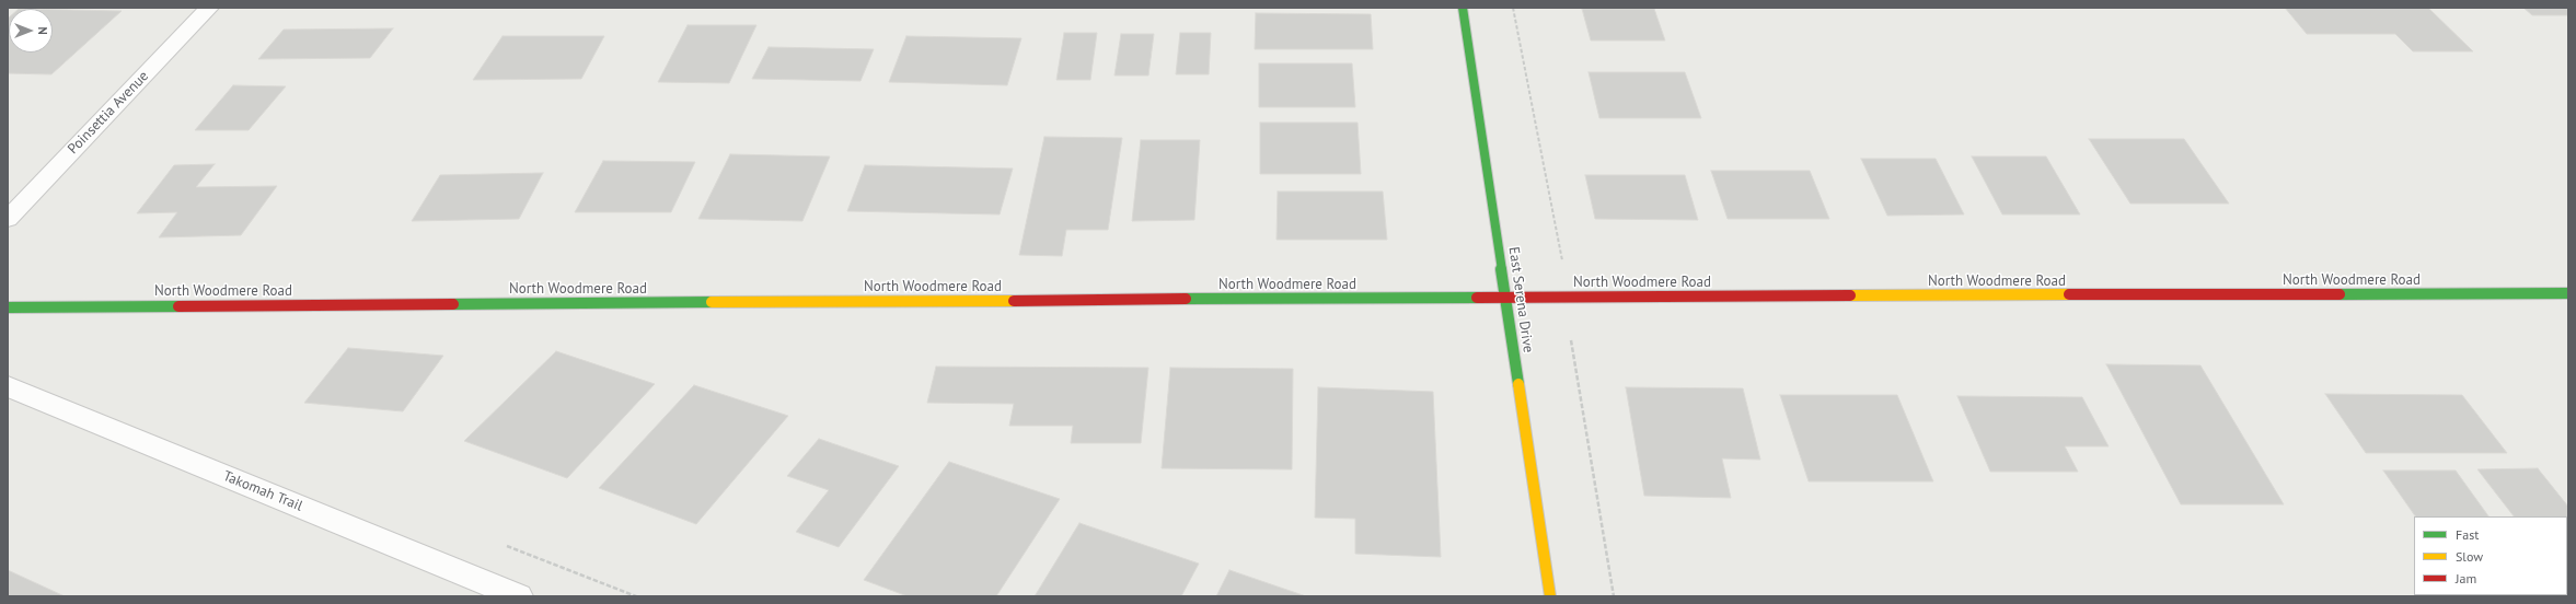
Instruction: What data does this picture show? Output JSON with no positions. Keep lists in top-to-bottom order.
{
  "streets": {
    "street": [
      "Poinsettia Avenue",
      "North Woodmere Road",
      "East Serena Drive",
      "Takomah Trail"
    ]
  },
  "crossings": [
    ["North Woodmere Road", "East Serena Drive"]
  ],
  "legend": ["Fast", "Slow", "Jam"],
  "north": "right"
}
